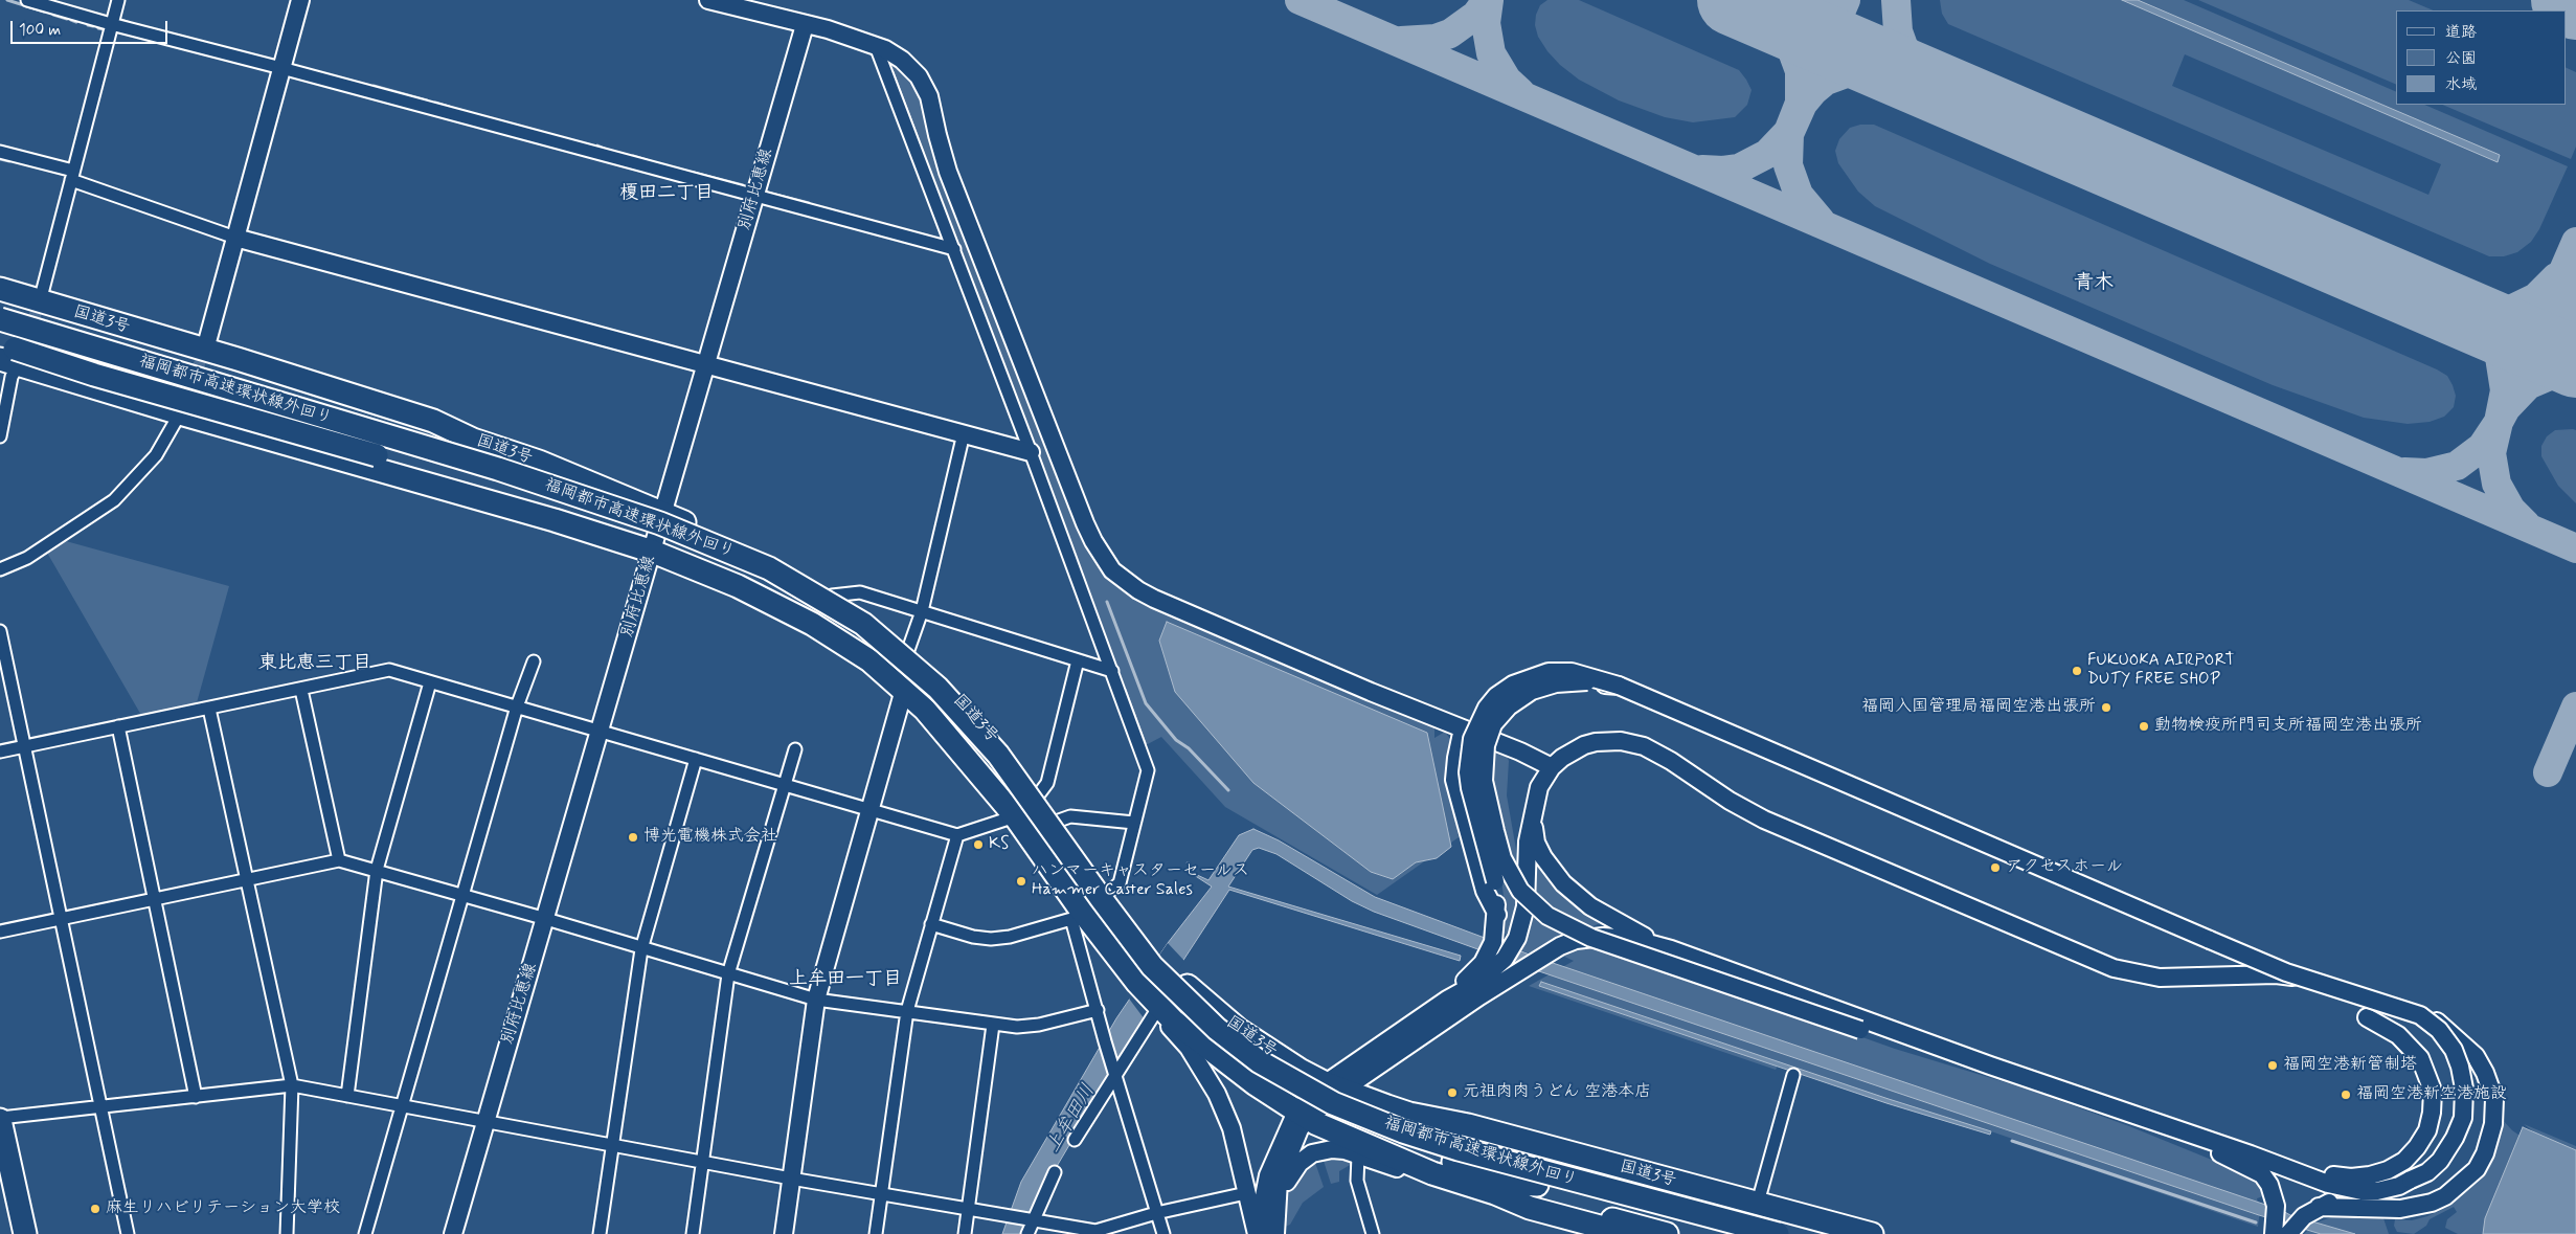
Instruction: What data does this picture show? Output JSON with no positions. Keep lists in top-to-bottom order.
{
  "streets": {
    "highway": ["国道3号", "福岡都市高速環状線外回り"],
    "street": ["別府比恵線"]
  },
  "crossings": [
    ["別府比恵線", "国道3号"]
  ],
  "districts": [
    "榎田二丁目",
    "青木",
    "東比恵三丁目",
    "上牟田一丁目"
  ],
  "water": ["上牟田川"],
  "places": [
    "FUKUOKA AIRPORT DUTY FREE SHOP",
    "福岡入国管理局福岡空港出張所",
    "動物検疫所門司支所福岡空港出張所",
    "博光電機株式会社",
    "KS",
    "アクセスホール",
    "ハンマーキャスターセールス Hammer Caster Sales",
    "福岡空港新管制塔",
    "元祖肉肉うどん 空港本店",
    "福岡空港新空港施設",
    "麻生リハビリテーション大学校"
  ],
  "legend": ["道路", "公園", "水域"],
  "scale_bar": "100 m"
}
